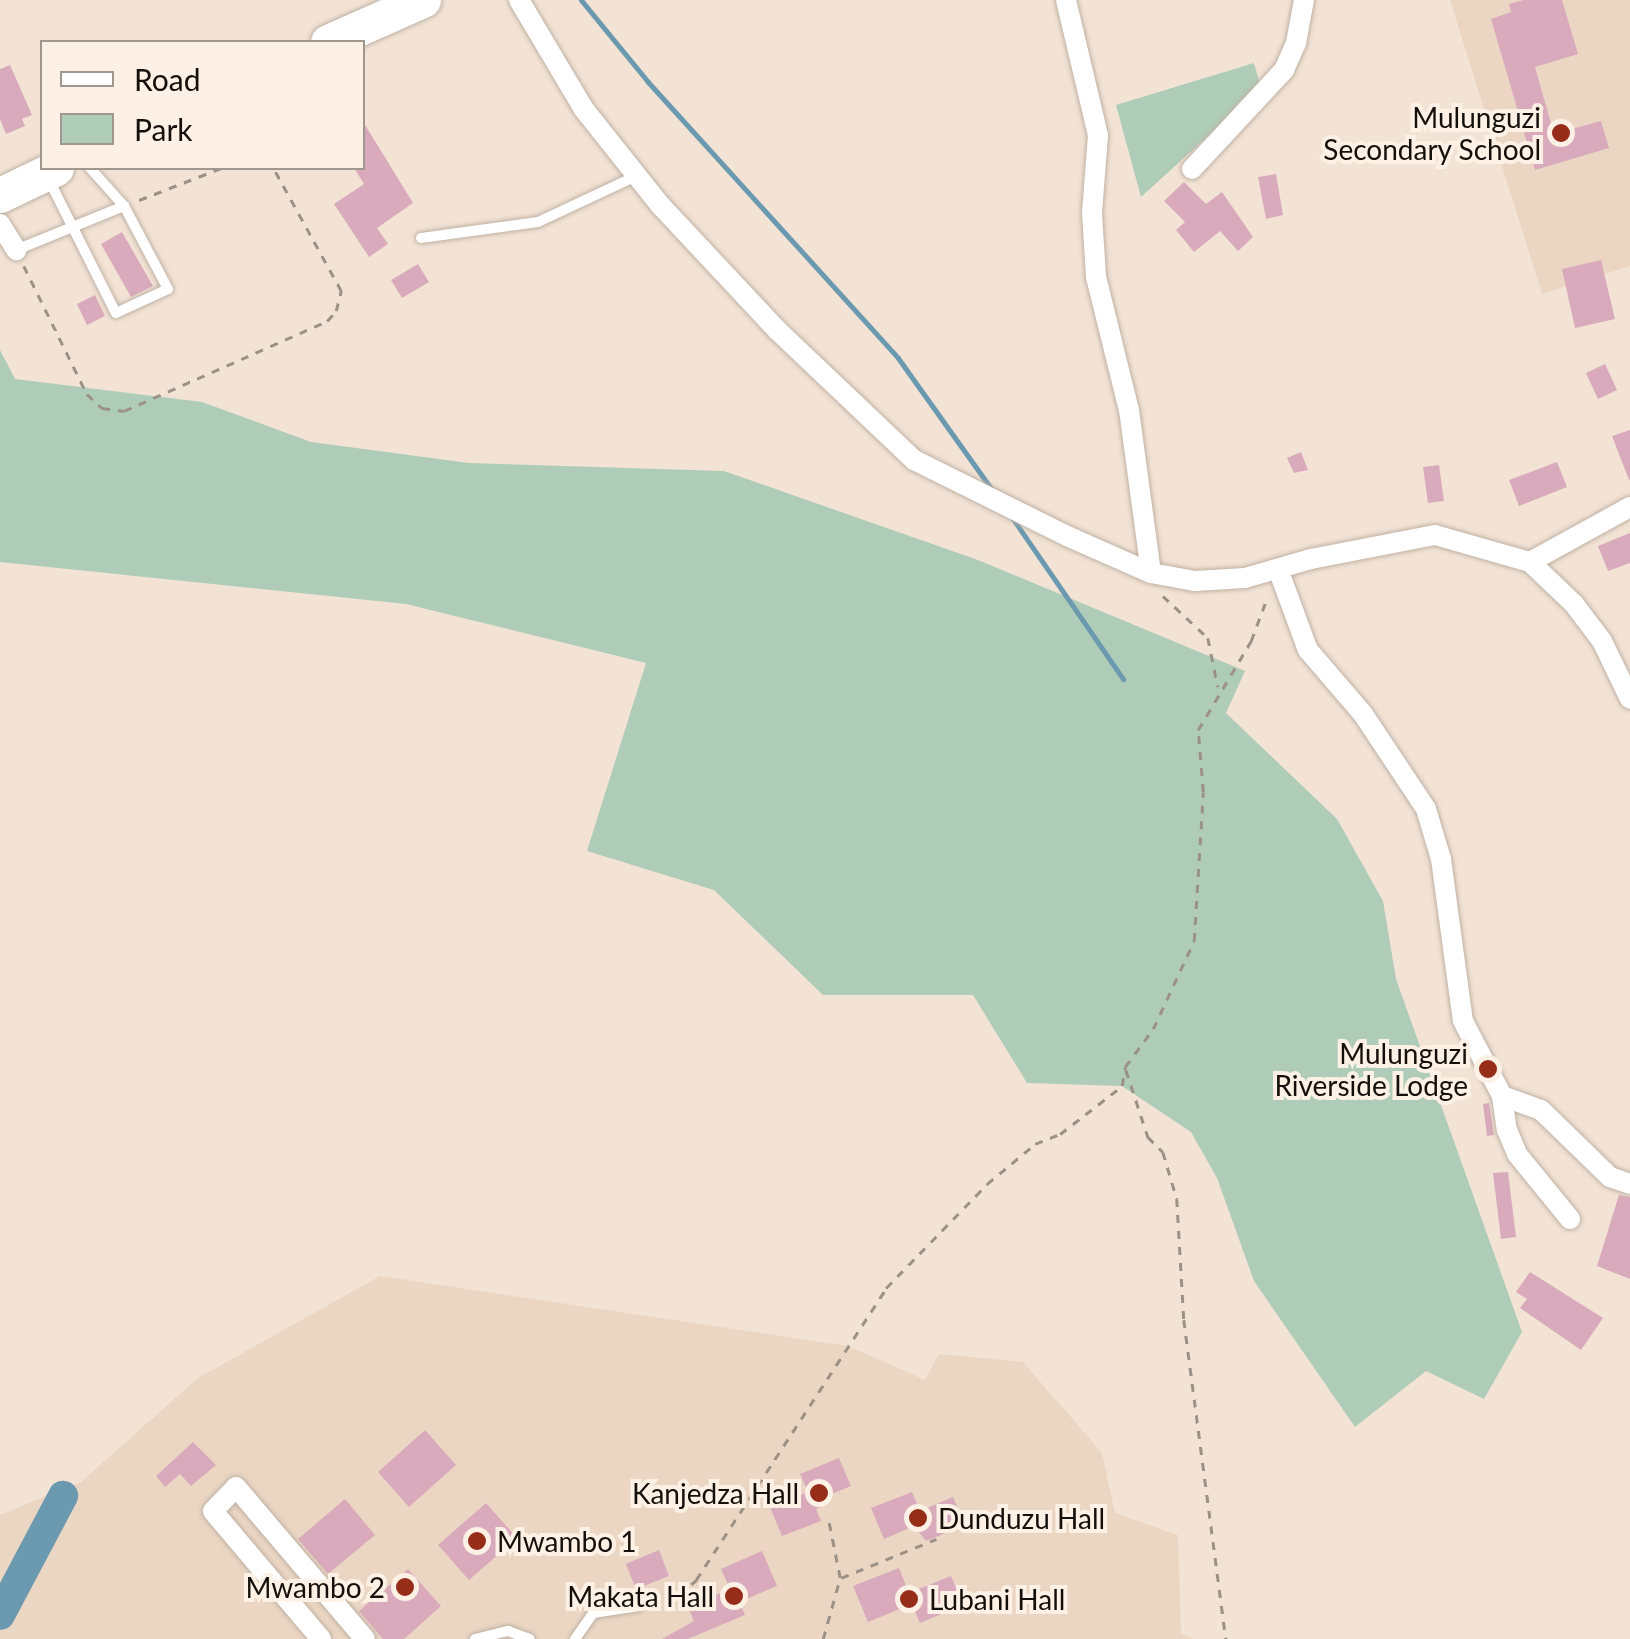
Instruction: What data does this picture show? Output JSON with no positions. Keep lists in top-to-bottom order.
{
  "places": [
    "Mulunguzi Secondary School",
    "Mulunguzi Riverside Lodge",
    "Kanjedza Hall",
    "Dunduzu Hall",
    "Mwambo 1",
    "Mwambo 2",
    "Makata Hall",
    "Lubani Hall"
  ],
  "legend": ["Road", "Park"]
}
